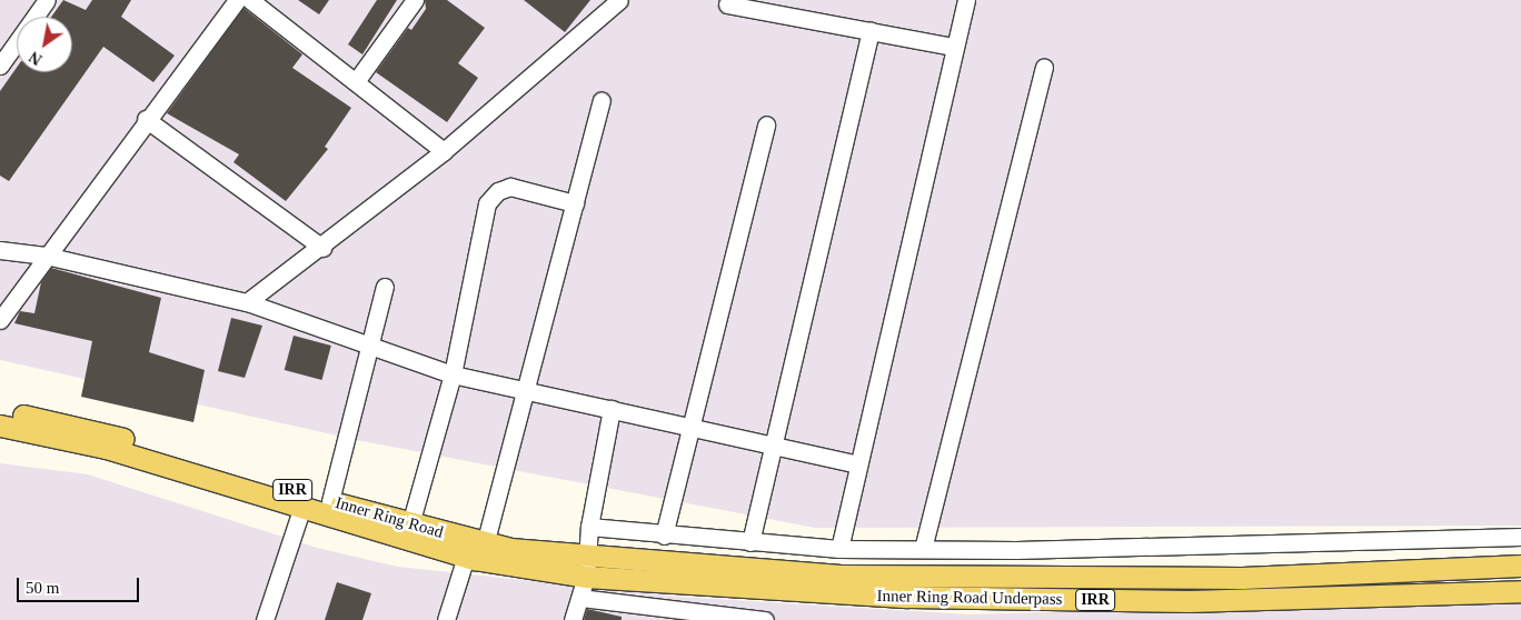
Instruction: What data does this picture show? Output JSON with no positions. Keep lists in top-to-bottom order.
{
  "streets": {
    "main road": ["IRR", "Inner Ring Road", "Inner Ring Road Underpass"]
  },
  "crossings": [
    ["Inner Ring Road", "Inner Ring Road Underpass"]
  ],
  "scale_bar": "50 m",
  "north": "bottom left"
}
